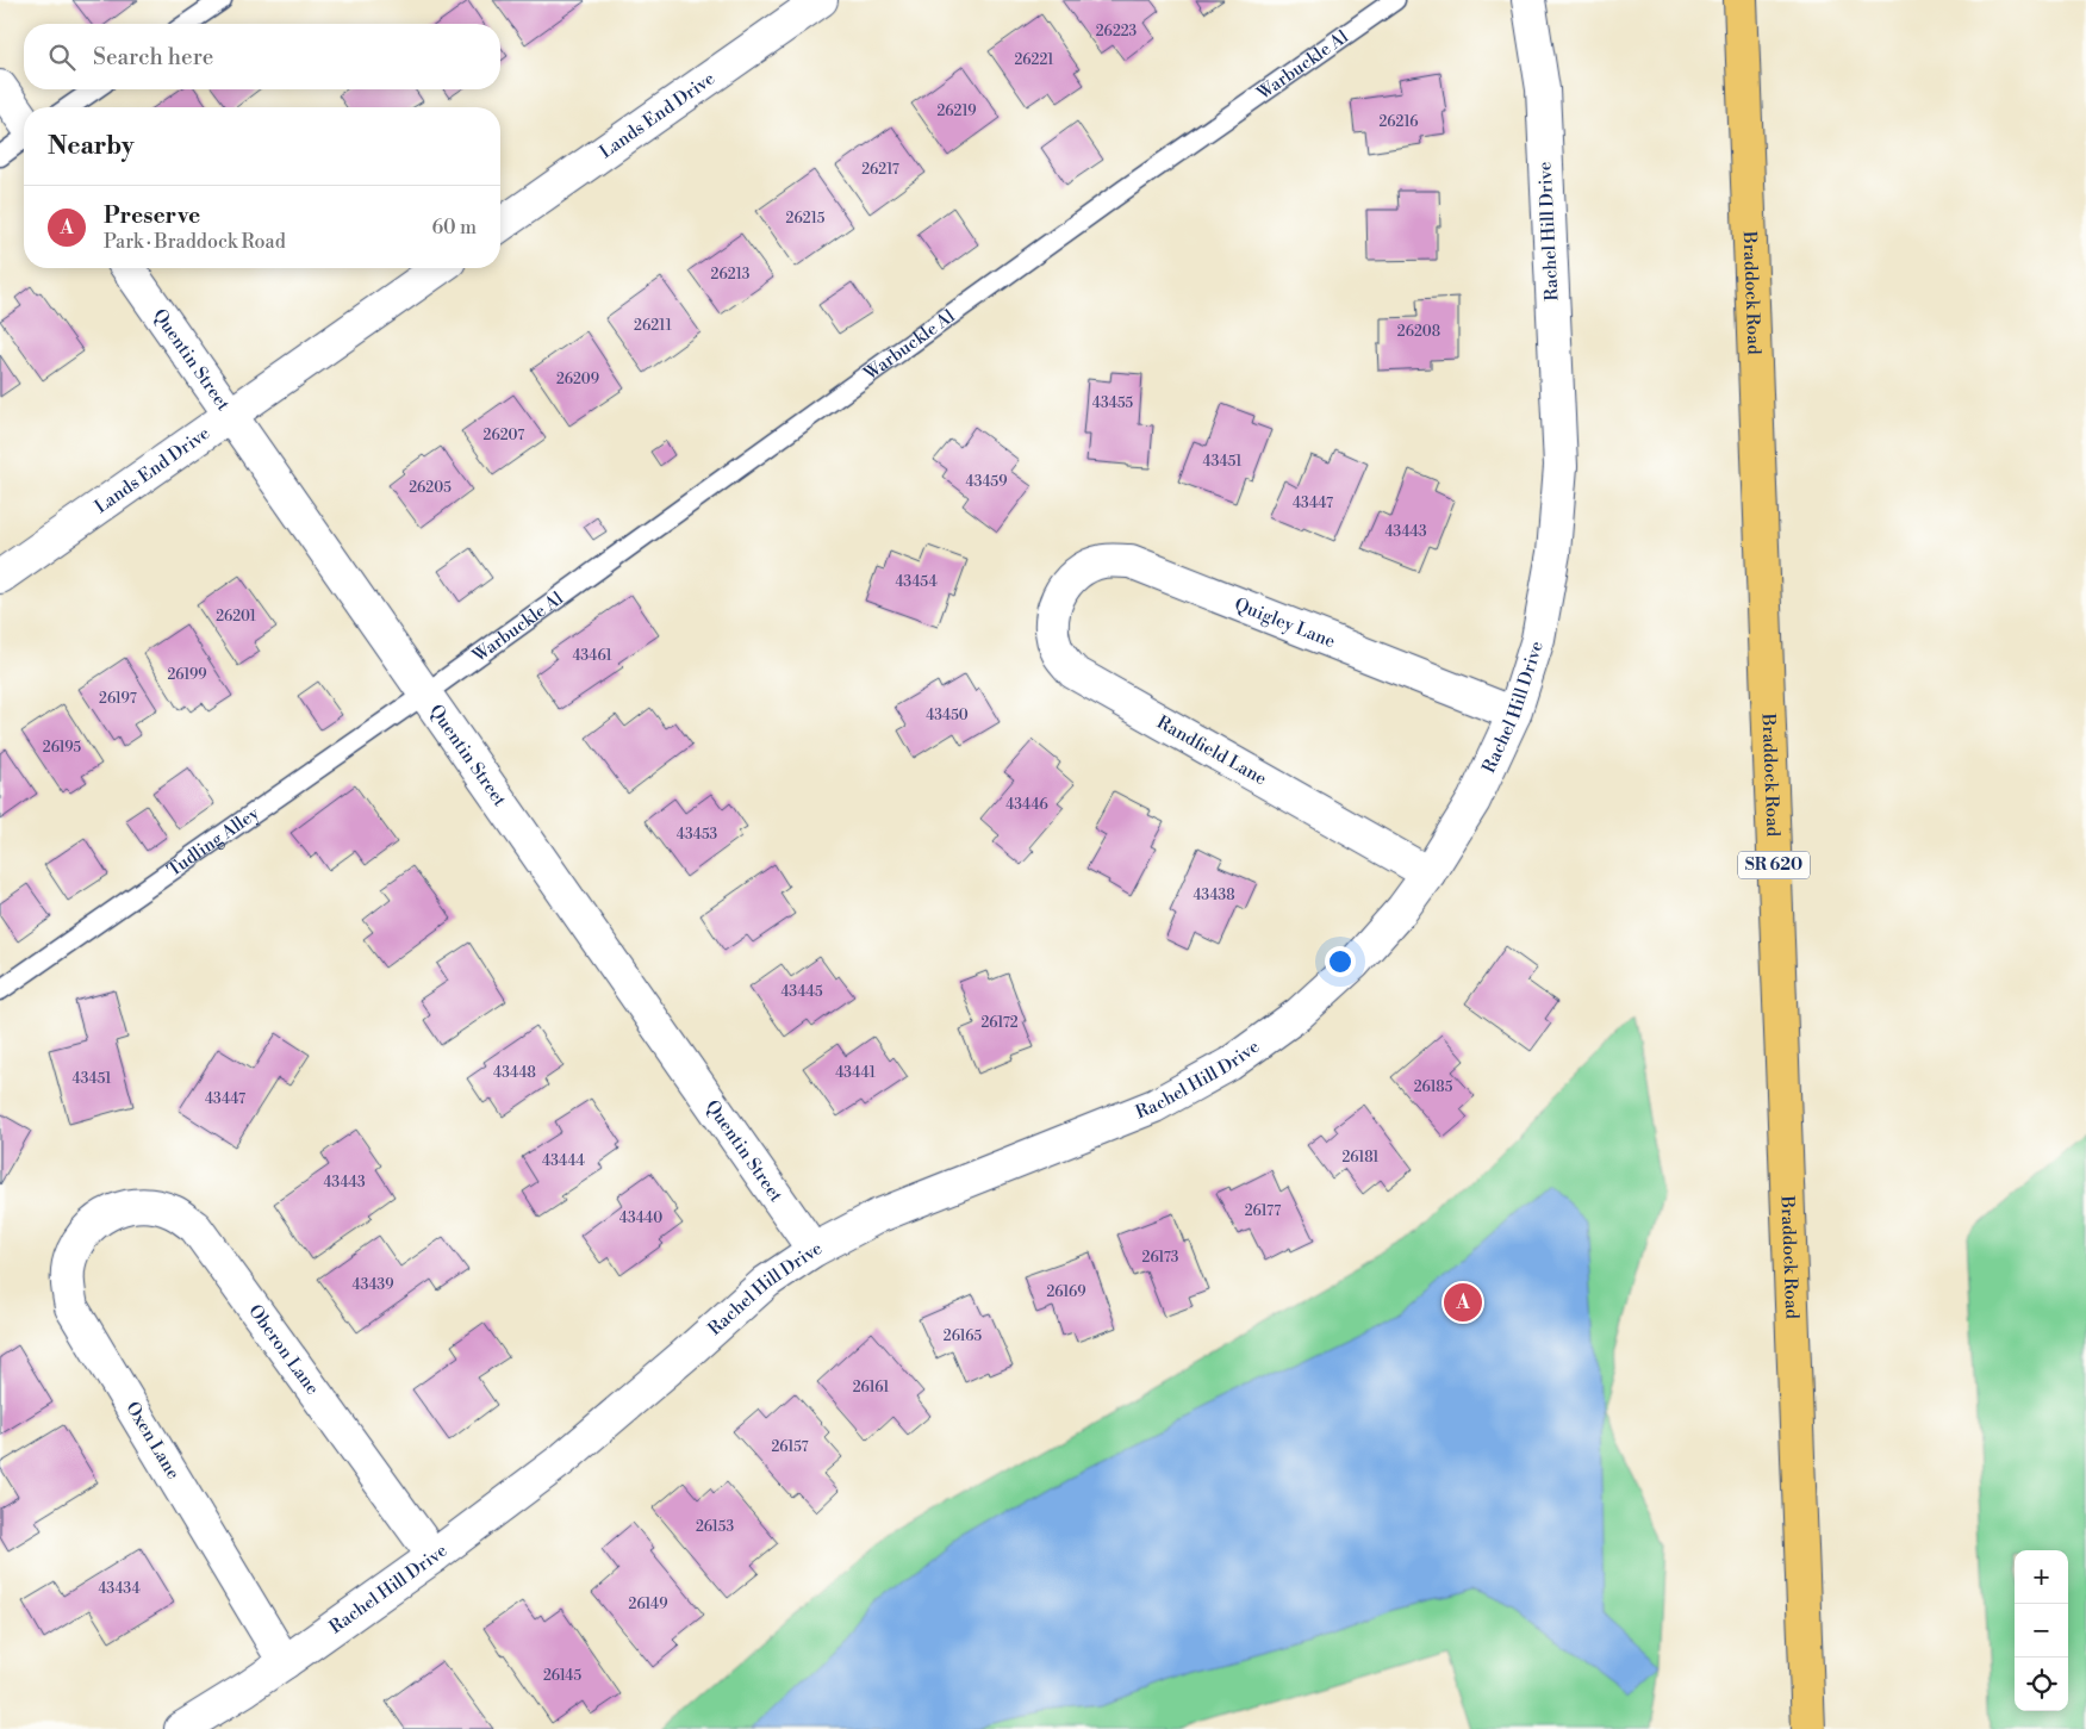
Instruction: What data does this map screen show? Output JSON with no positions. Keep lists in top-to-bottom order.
{
  "streets": {
    "main road": ["Braddock Road", "SR 620"],
    "street": [
      "Lands End Drive",
      "Rachel Hill Drive",
      "Quentin Street",
      "Quigley Lane",
      "Randfield Lane",
      "Oberon Lane",
      "Oxen Lane"
    ],
    "lane": ["Warbuckle Al", "Tudling Alley"]
  },
  "crossings": [
    ["Warbuckle Al", "Quentin Street"],
    ["Warbuckle Al", "Tudling Alley"],
    ["Lands End Drive", "Quentin Street"],
    ["Rachel Hill Drive", "Quentin Street"],
    ["Rachel Hill Drive", "Quigley Lane"],
    ["Rachel Hill Drive", "Randfield Lane"],
    ["Rachel Hill Drive", "Oberon Lane"],
    ["Rachel Hill Drive", "Oxen Lane"],
    ["Quentin Street", "Tudling Alley"],
    ["Quigley Lane", "Randfield Lane"],
    ["Oberon Lane", "Oxen Lane"]
  ],
  "house_numbers": [
    "26223",
    "26221",
    "26219",
    "26216",
    "26217",
    "26215",
    "26213",
    "26211",
    "26208",
    "26209",
    "43455",
    "26207",
    "43451",
    "43459",
    "26205",
    "43447",
    "43443",
    "43454",
    "26201",
    "43461",
    "26199",
    "26197",
    "43450",
    "26195",
    "43446",
    "43453",
    "43438",
    "43445",
    "26172",
    "43448",
    "43441",
    "43451",
    "26185",
    "43447",
    "26181",
    "43444",
    "43443",
    "26177",
    "43440",
    "26173",
    "43439",
    "26169",
    "26165",
    "26161",
    "26157",
    "26153",
    "43434",
    "26149",
    "26145"
  ],
  "page": {
    "search": "Search here",
    "heading": "Nearby",
    "list": [
      {
        "mark": "A",
        "name": "Preserve",
        "note": "Park · Braddock Road",
        "value": "60 m"
      }
    ],
    "pins": "A",
    "map_buttons": ["+", "−"]
  }
}
